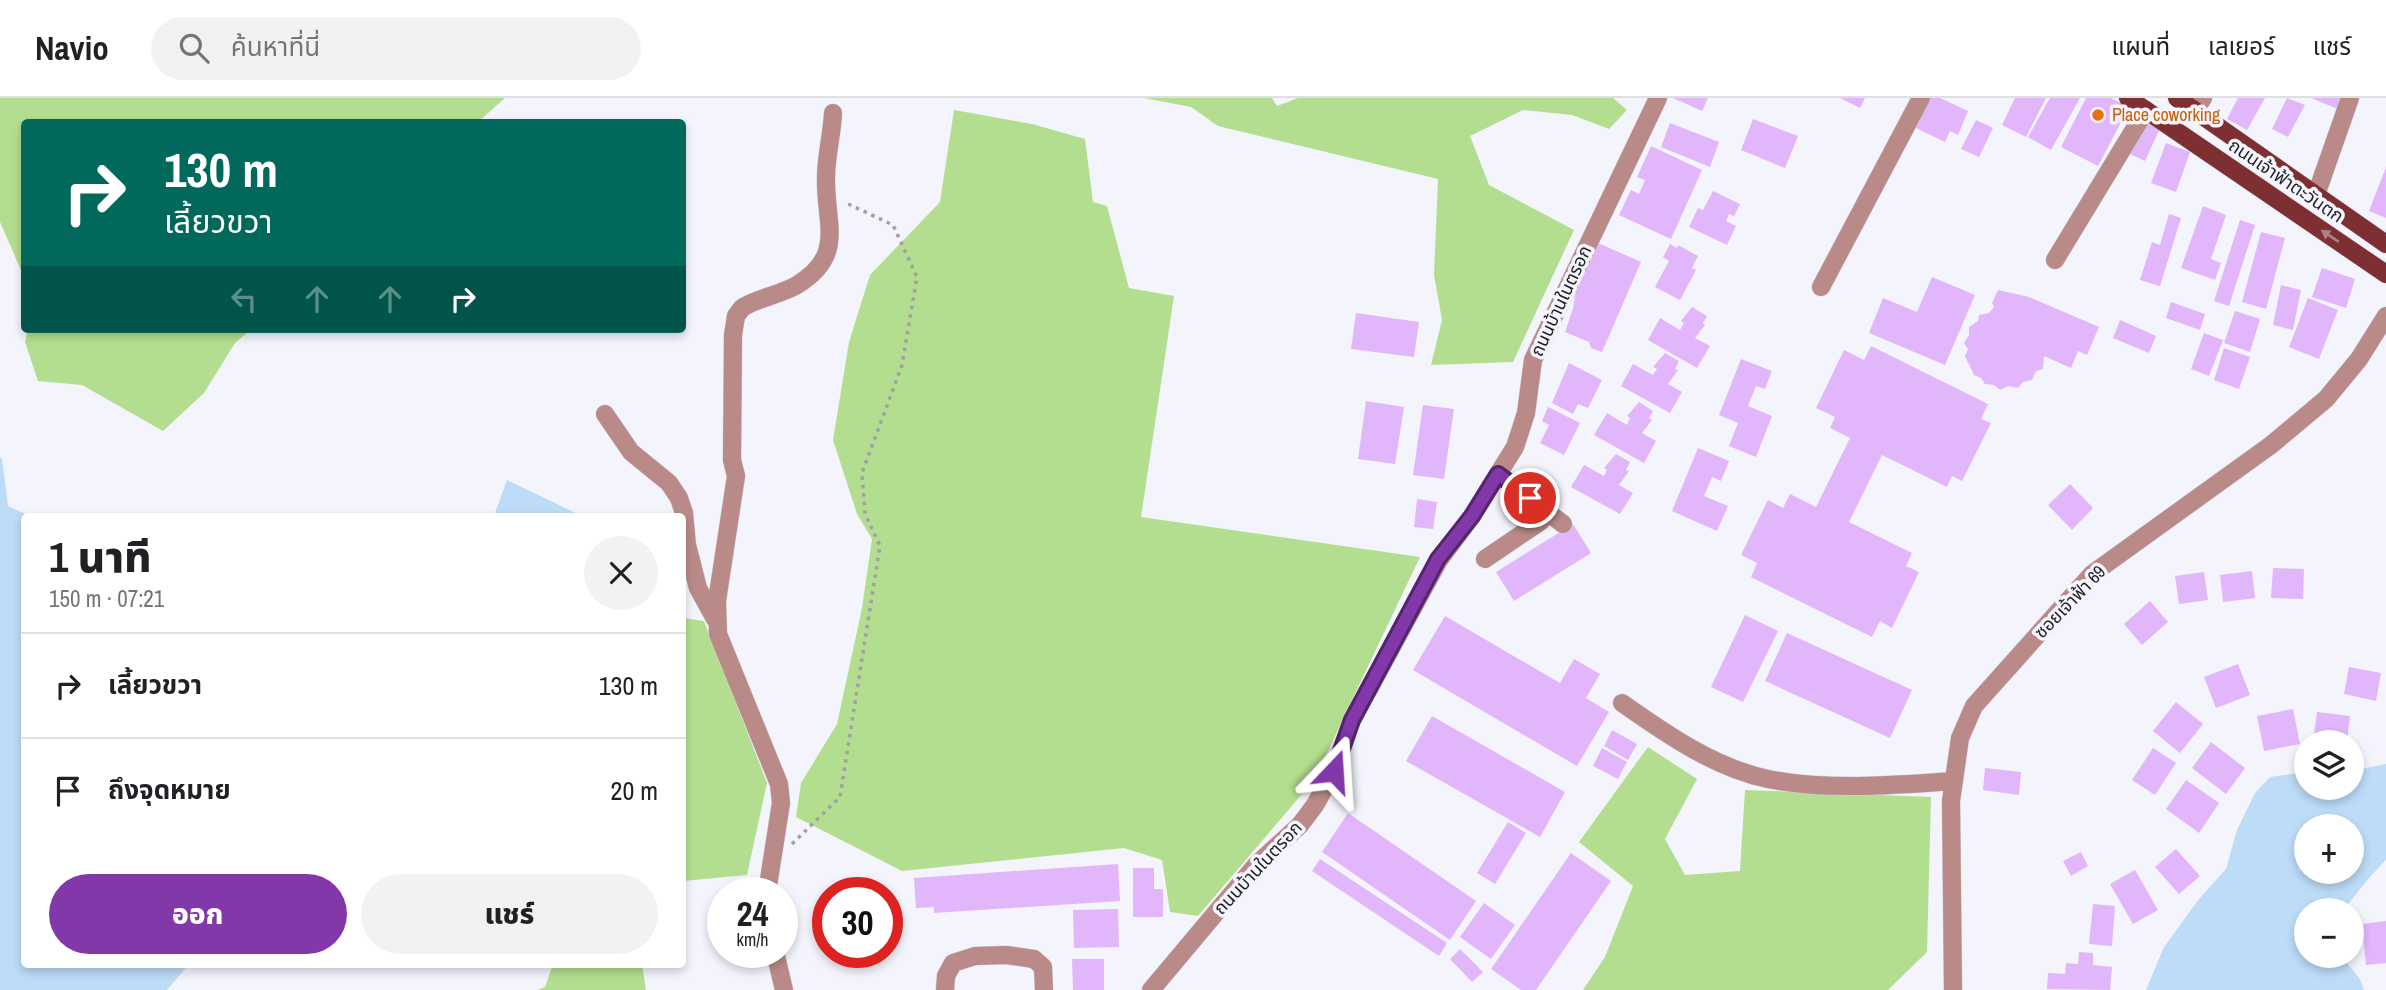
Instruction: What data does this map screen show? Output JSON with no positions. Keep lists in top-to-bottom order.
{
  "streets": {
    "main road": ["ถนนเจ้าฟ้าตะวันตก"],
    "street": ["ถนนบ้านในตรอก", "ซอยเจ้าฟ้า 69"]
  },
  "places": ["Place coworking"],
  "page": {
    "header": "Navio",
    "search": "ค้นหาที่นี่",
    "nav": ["แผนที่", "เลเยอร์", "แชร์"],
    "turn": ["130 m", "เลี้ยวขวา"],
    "heading": ["1 นาที", "150 m · 07:21"],
    "list": [
      {
        "name": "เลี้ยวขวา",
        "value": "130 m"
      },
      {
        "name": "ถึงจุดหมาย",
        "value": "20 m"
      }
    ],
    "map_buttons": ["+", "−"],
    "buttons": ["ออก", "แชร์"],
    "speed": "24 km/h",
    "limit": "30"
  }
}
